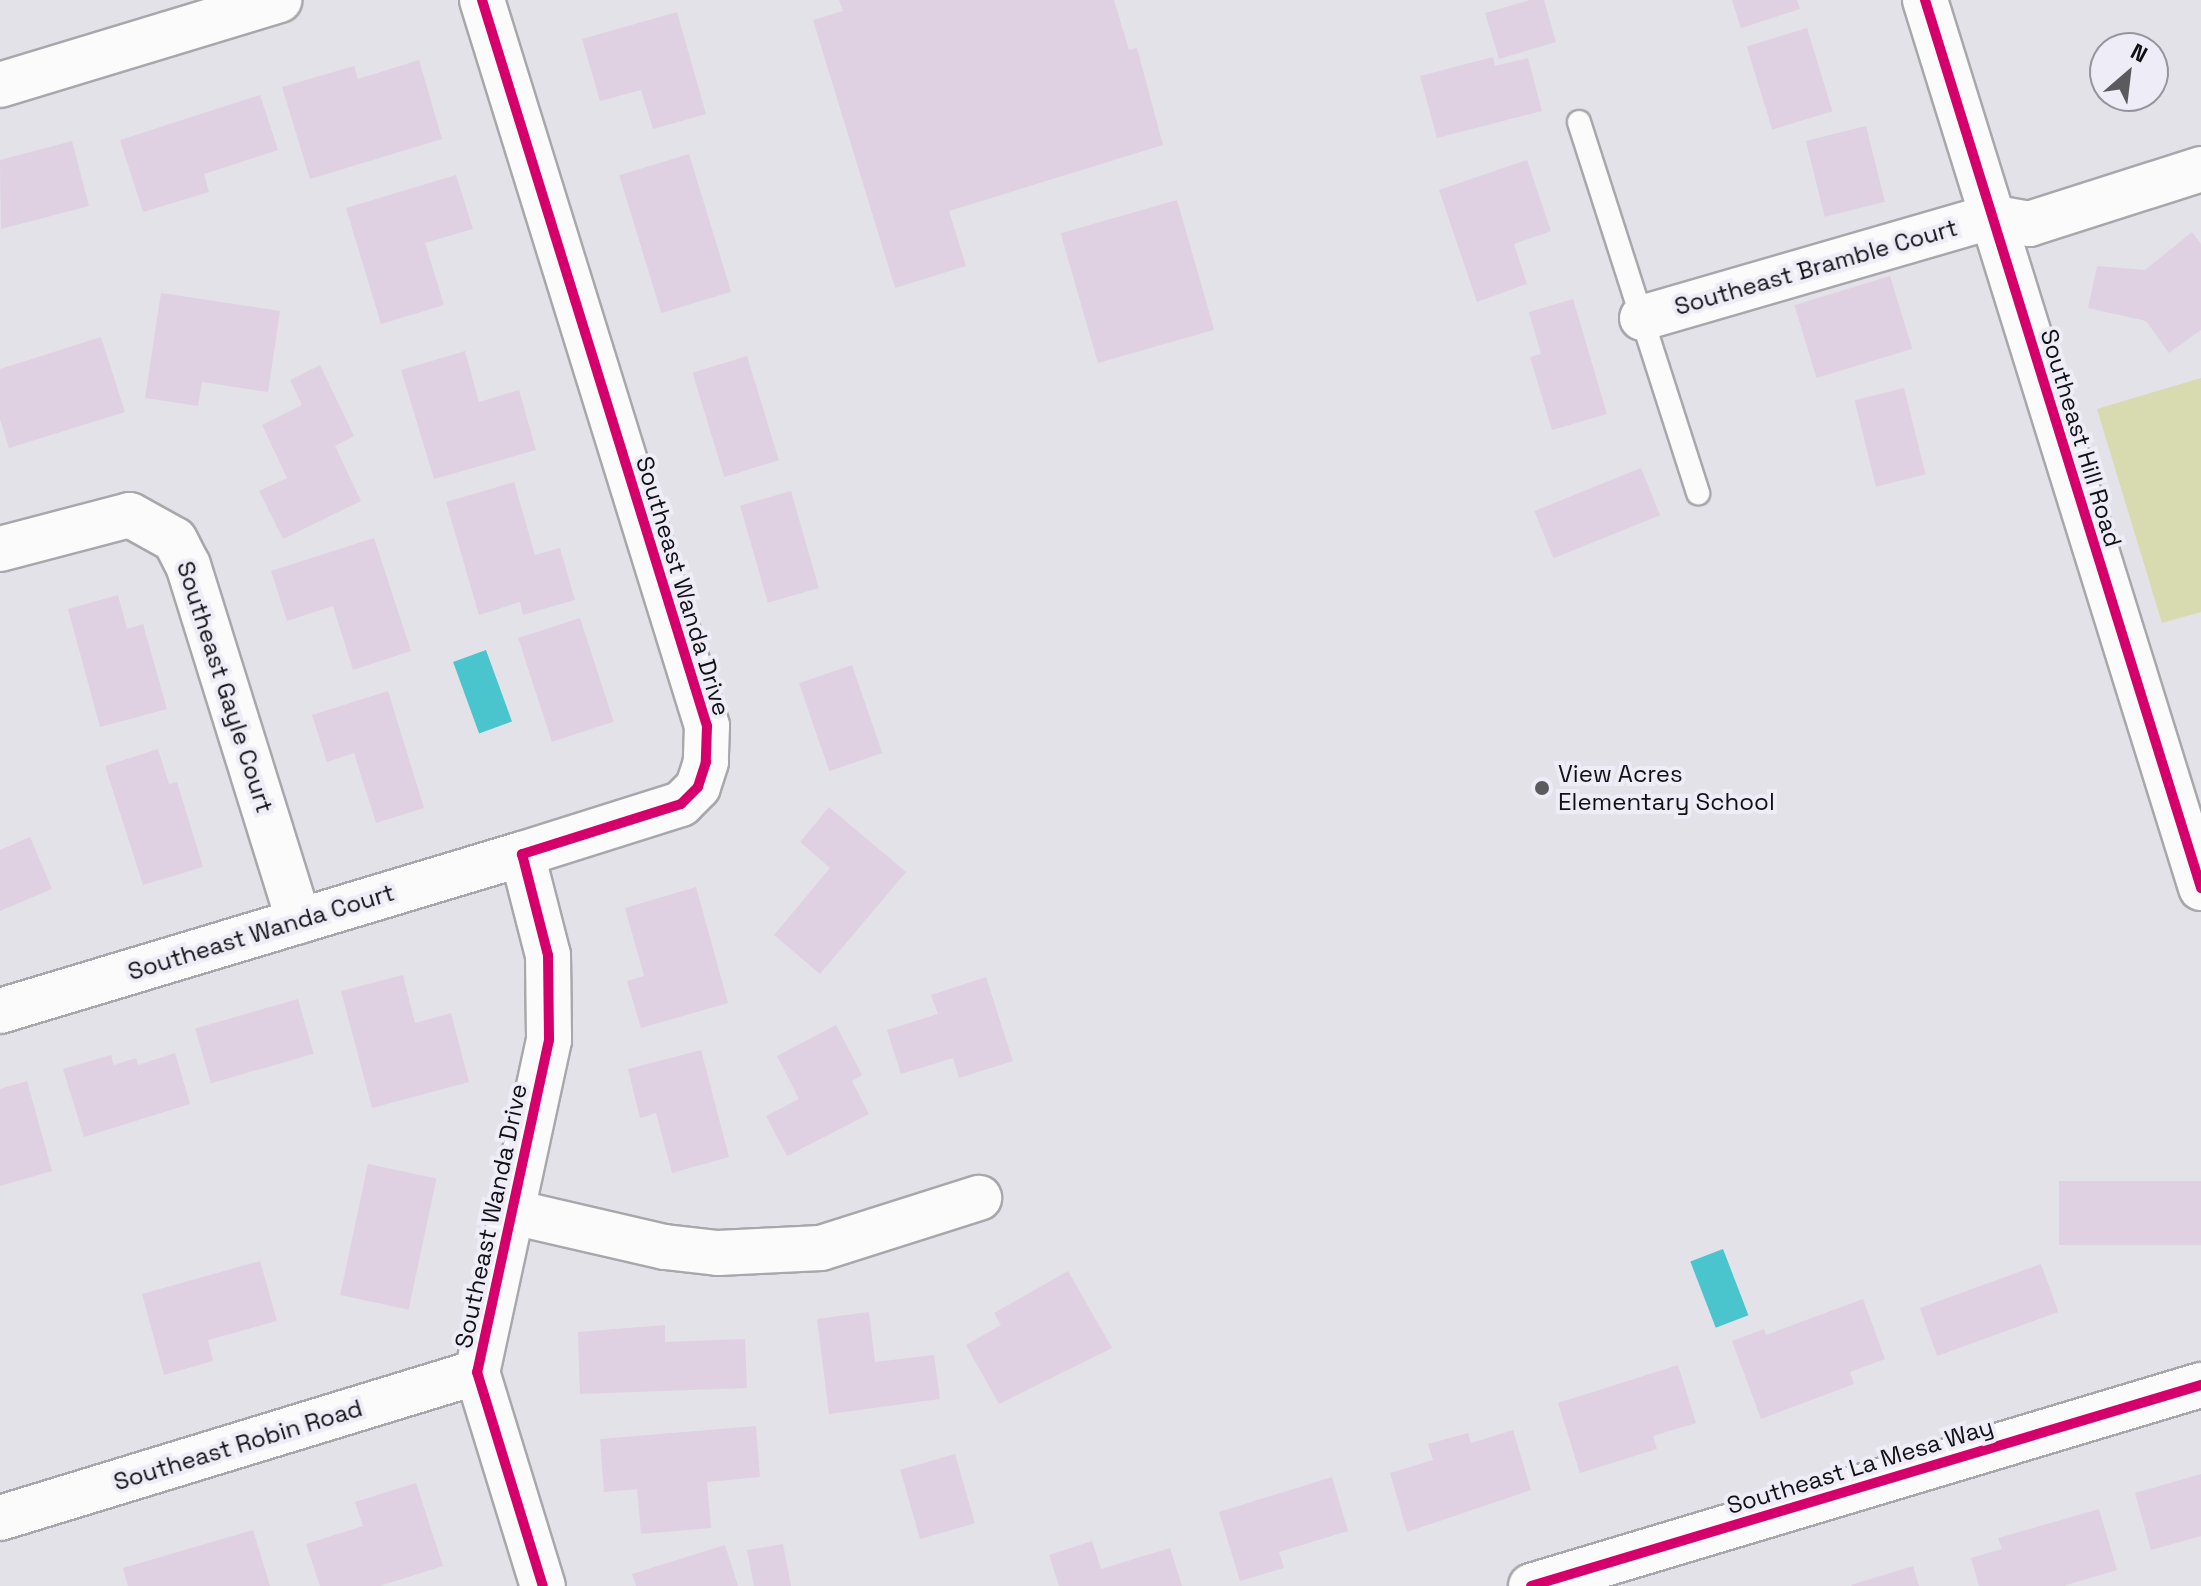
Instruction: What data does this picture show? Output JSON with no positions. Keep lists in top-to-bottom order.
{
  "streets": {
    "street": [
      "Southeast Bramble Court",
      "Southeast Hill Road",
      "Southeast Wanda Drive",
      "Southeast Gayle Court",
      "Southeast Wanda Court",
      "Southeast Robin Road",
      "Southeast La Mesa Way"
    ]
  },
  "crossings": [
    ["Southeast Bramble Court", "Southeast Hill Road"],
    ["Southeast Wanda Drive", "Southeast Wanda Court"],
    ["Southeast Wanda Drive", "Southeast Robin Road"],
    ["Southeast Gayle Court", "Southeast Wanda Court"]
  ],
  "places": ["View Acres Elementary School"],
  "north": "top right"
}
